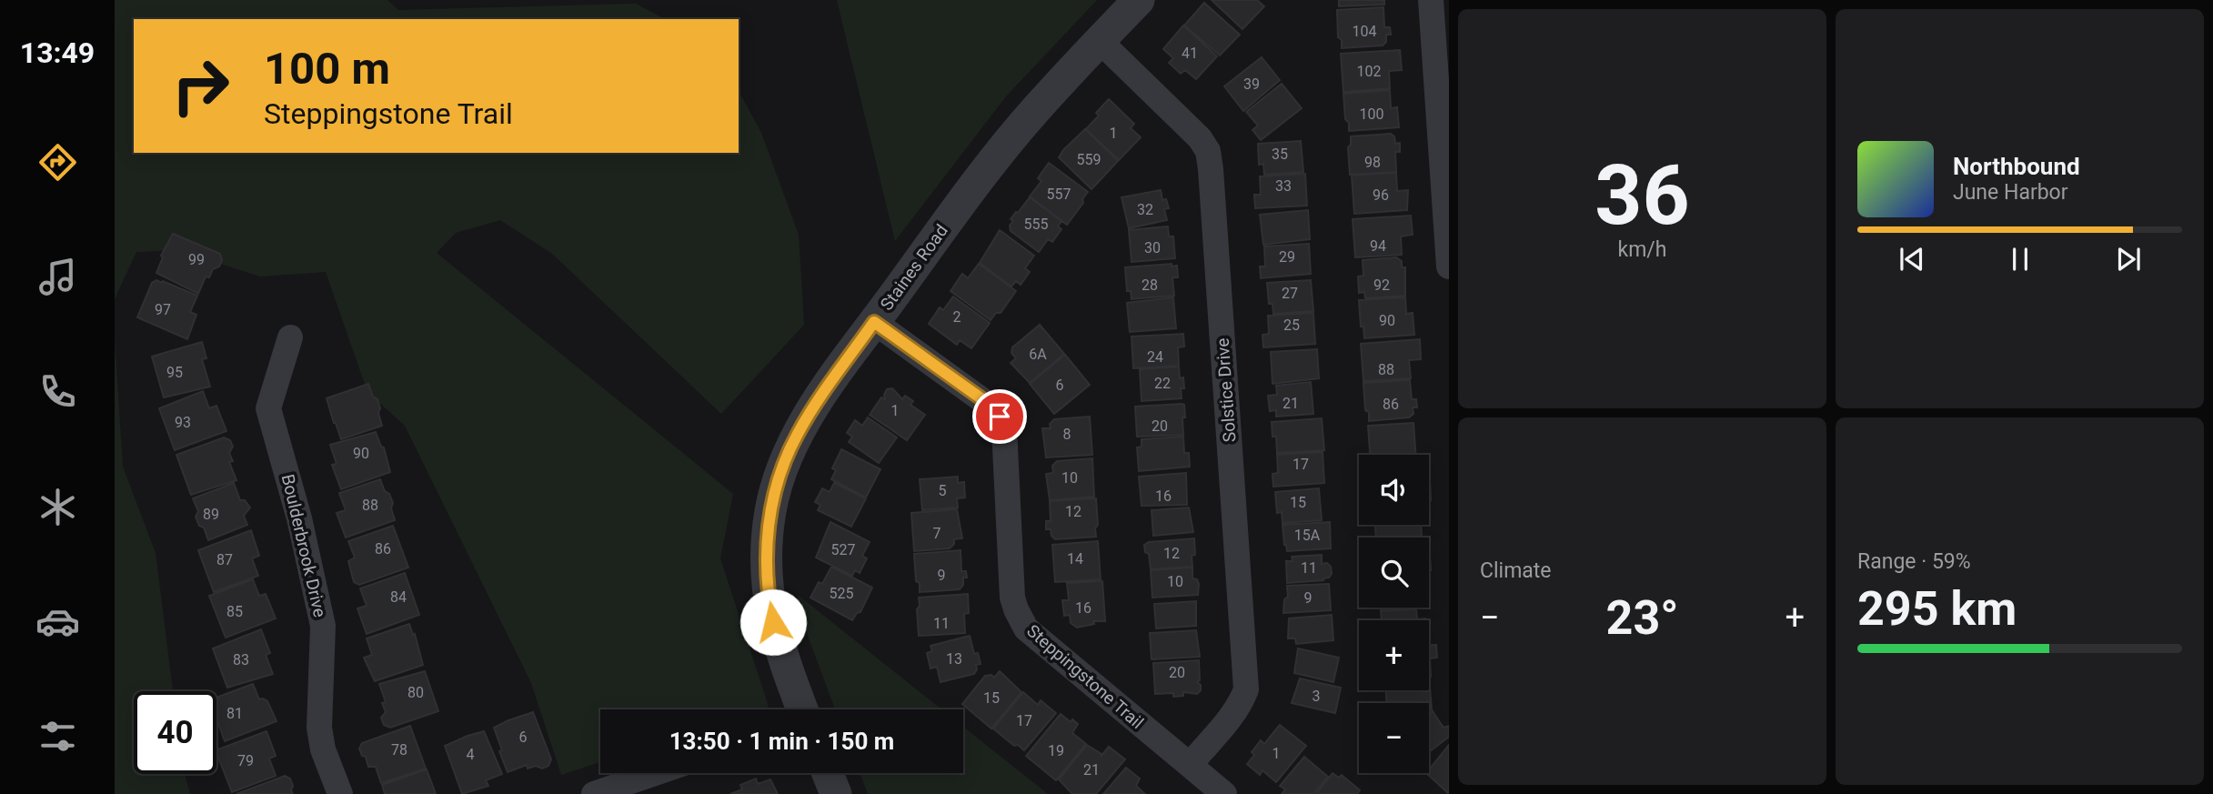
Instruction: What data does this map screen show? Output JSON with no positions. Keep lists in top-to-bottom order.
{
  "streets": {
    "street": [
      "Staines Road",
      "Solstice Drive",
      "Boulderbrook Drive",
      "Steppingstone Trail"
    ]
  },
  "crossings": [
    ["Staines Road", "Solstice Drive"],
    ["Staines Road", "Steppingstone Trail"],
    ["Solstice Drive", "Steppingstone Trail"]
  ],
  "house_numbers": [
    "104",
    "41",
    "102",
    "39",
    "100",
    "1",
    "35",
    "559",
    "98",
    "33",
    "557",
    "96",
    "32",
    "555",
    "94",
    "30",
    "29",
    "99",
    "28",
    "92",
    "27",
    "97",
    "2",
    "90",
    "25",
    "6A",
    "24",
    "88",
    "95",
    "22",
    "6",
    "21",
    "86",
    "1",
    "93",
    "20",
    "8",
    "90",
    "17",
    "10",
    "5",
    "16",
    "15",
    "88",
    "12",
    "89",
    "7",
    "15A",
    "86",
    "527",
    "12",
    "14",
    "87",
    "11",
    "9",
    "10",
    "525",
    "84",
    "9",
    "16",
    "85",
    "11",
    "13",
    "83",
    "20",
    "80",
    "3",
    "15",
    "81",
    "17",
    "6",
    "78",
    "19",
    "1",
    "4",
    "79",
    "21"
  ],
  "page": {
    "tabs": "13:49",
    "tile": [
      ["36", "km/h"],
      "Climate",
      ["Range · 59%", "295 km"]
    ],
    "turn": ["100 m", "Steppingstone Trail"],
    "song": ["Northbound", "June Harbor"],
    "map_buttons": ["+", "−"],
    "heat": ["−", "23°", "+"],
    "limit": "40",
    "trip": "13:50 · 1 min · 150 m"
  }
}
